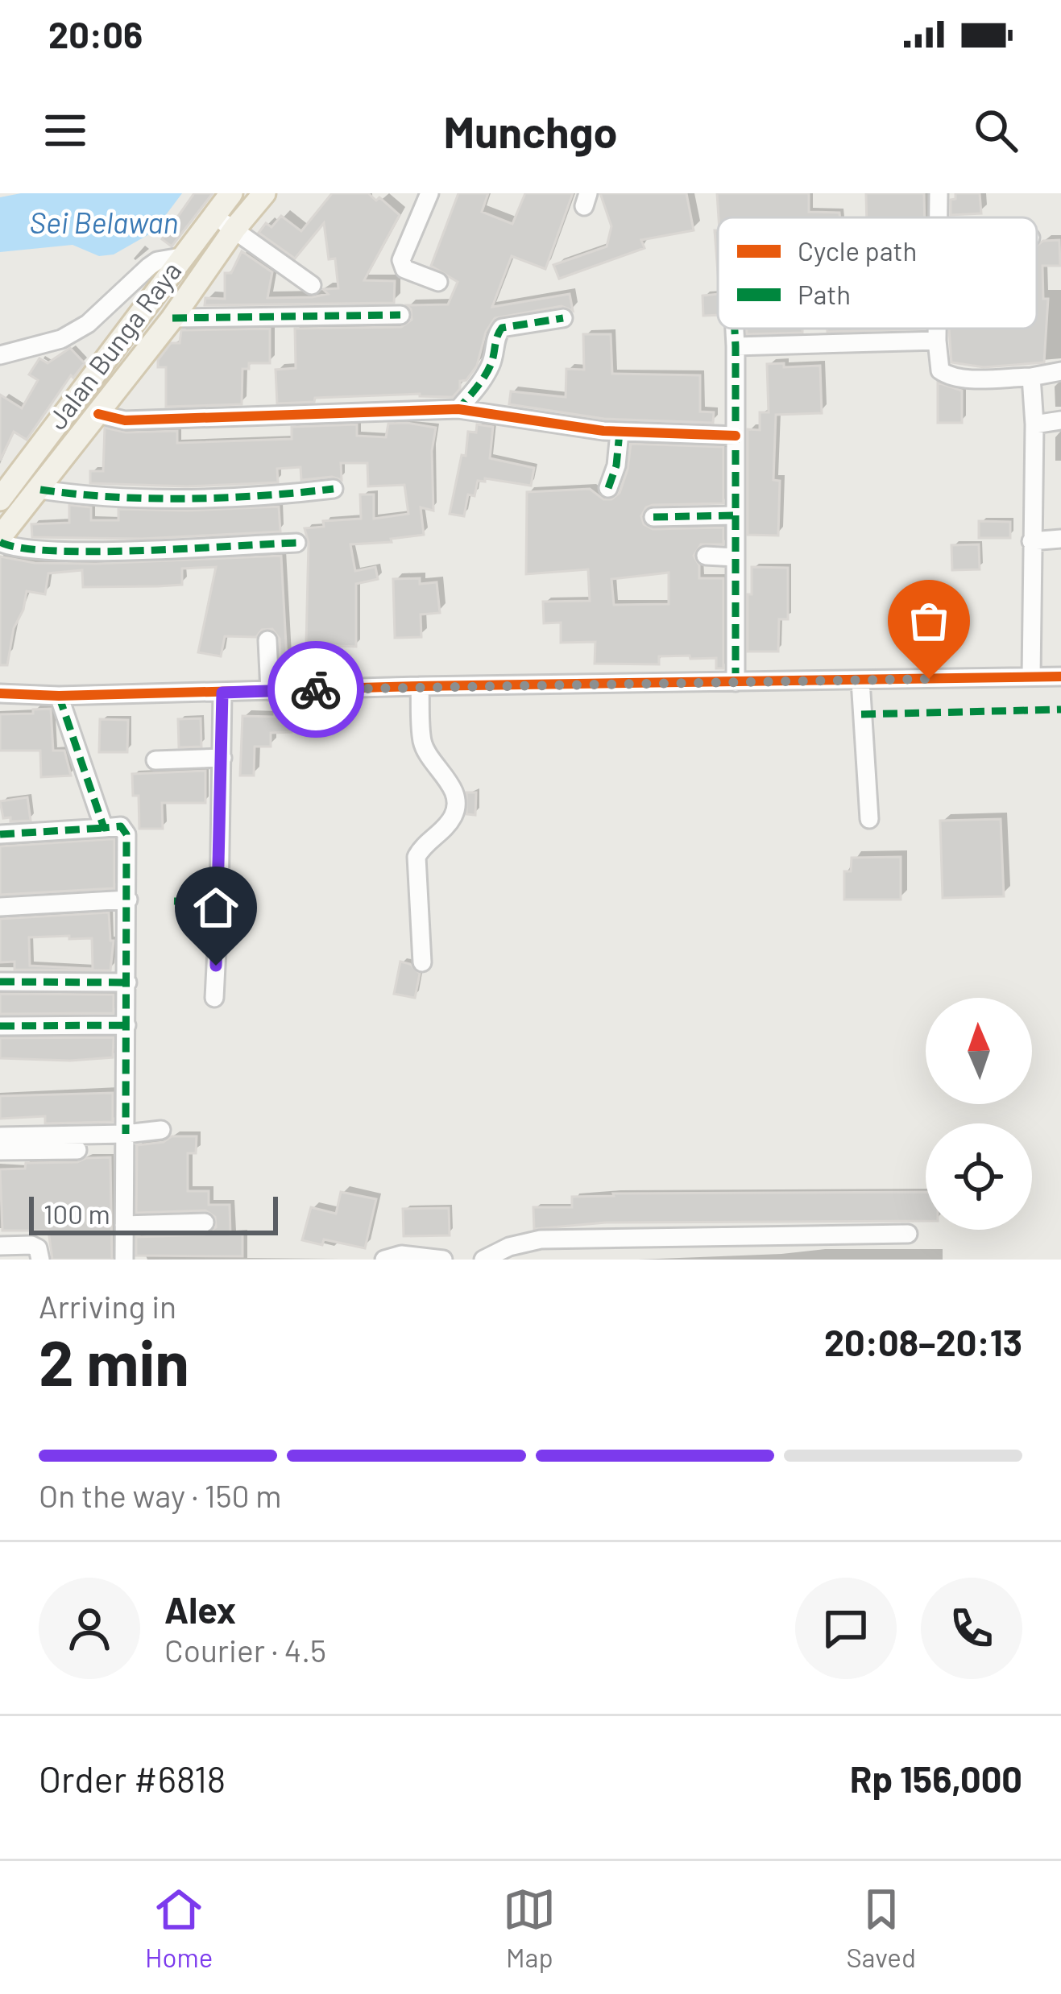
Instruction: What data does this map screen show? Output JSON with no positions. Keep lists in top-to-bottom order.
{
  "streets": {
    "main road": ["Jalan Bunga Raya"]
  },
  "water": ["Sei Belawan"],
  "legend": ["Cycle path", "Path"],
  "scale_bar": "100 m",
  "north": "top",
  "page": {
    "status": "20:06",
    "header": "Munchgo",
    "scale": "100 m",
    "heading": ["2 min", "Arriving in", "20:08–20:13"],
    "panel": [
      "Alex",
      "Courier · 4.5",
      "Order #6818",
      "Rp 156,000"
    ],
    "bar": "On the way · 150 m",
    "tabs": ["Home", "Map", "Saved"]
  }
}
